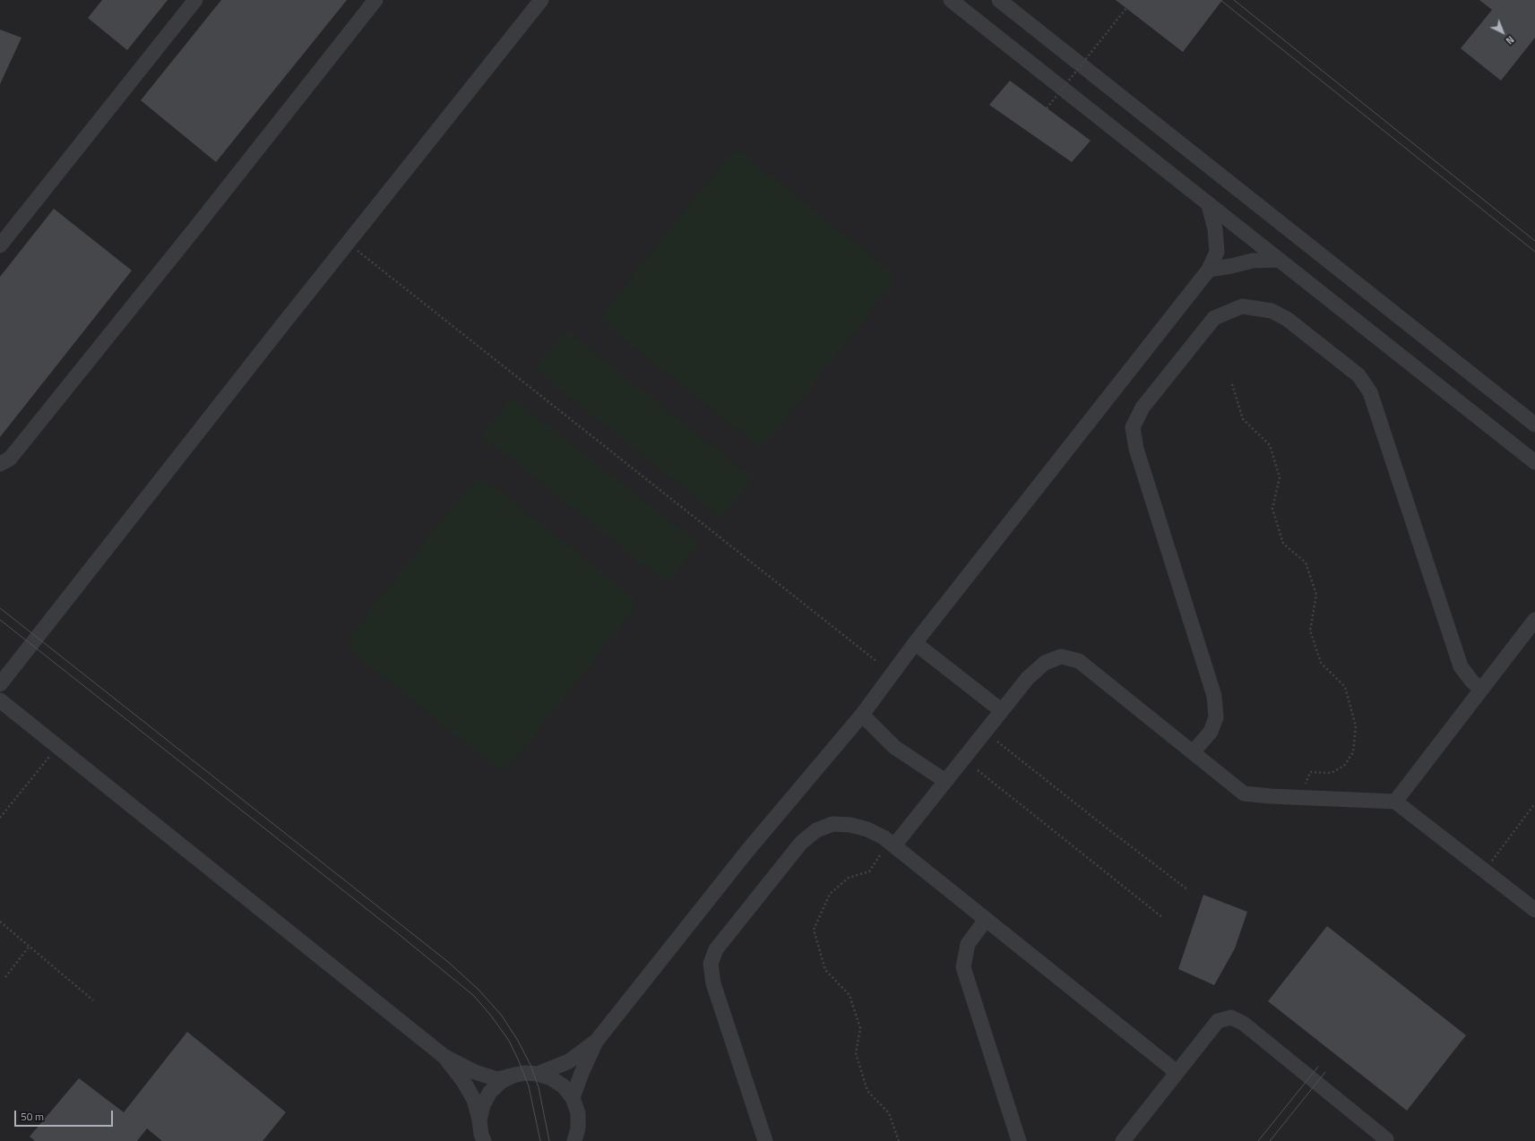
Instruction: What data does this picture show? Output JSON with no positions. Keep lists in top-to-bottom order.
{
  "scale_bar": "50 m",
  "north": "bottom right"
}
